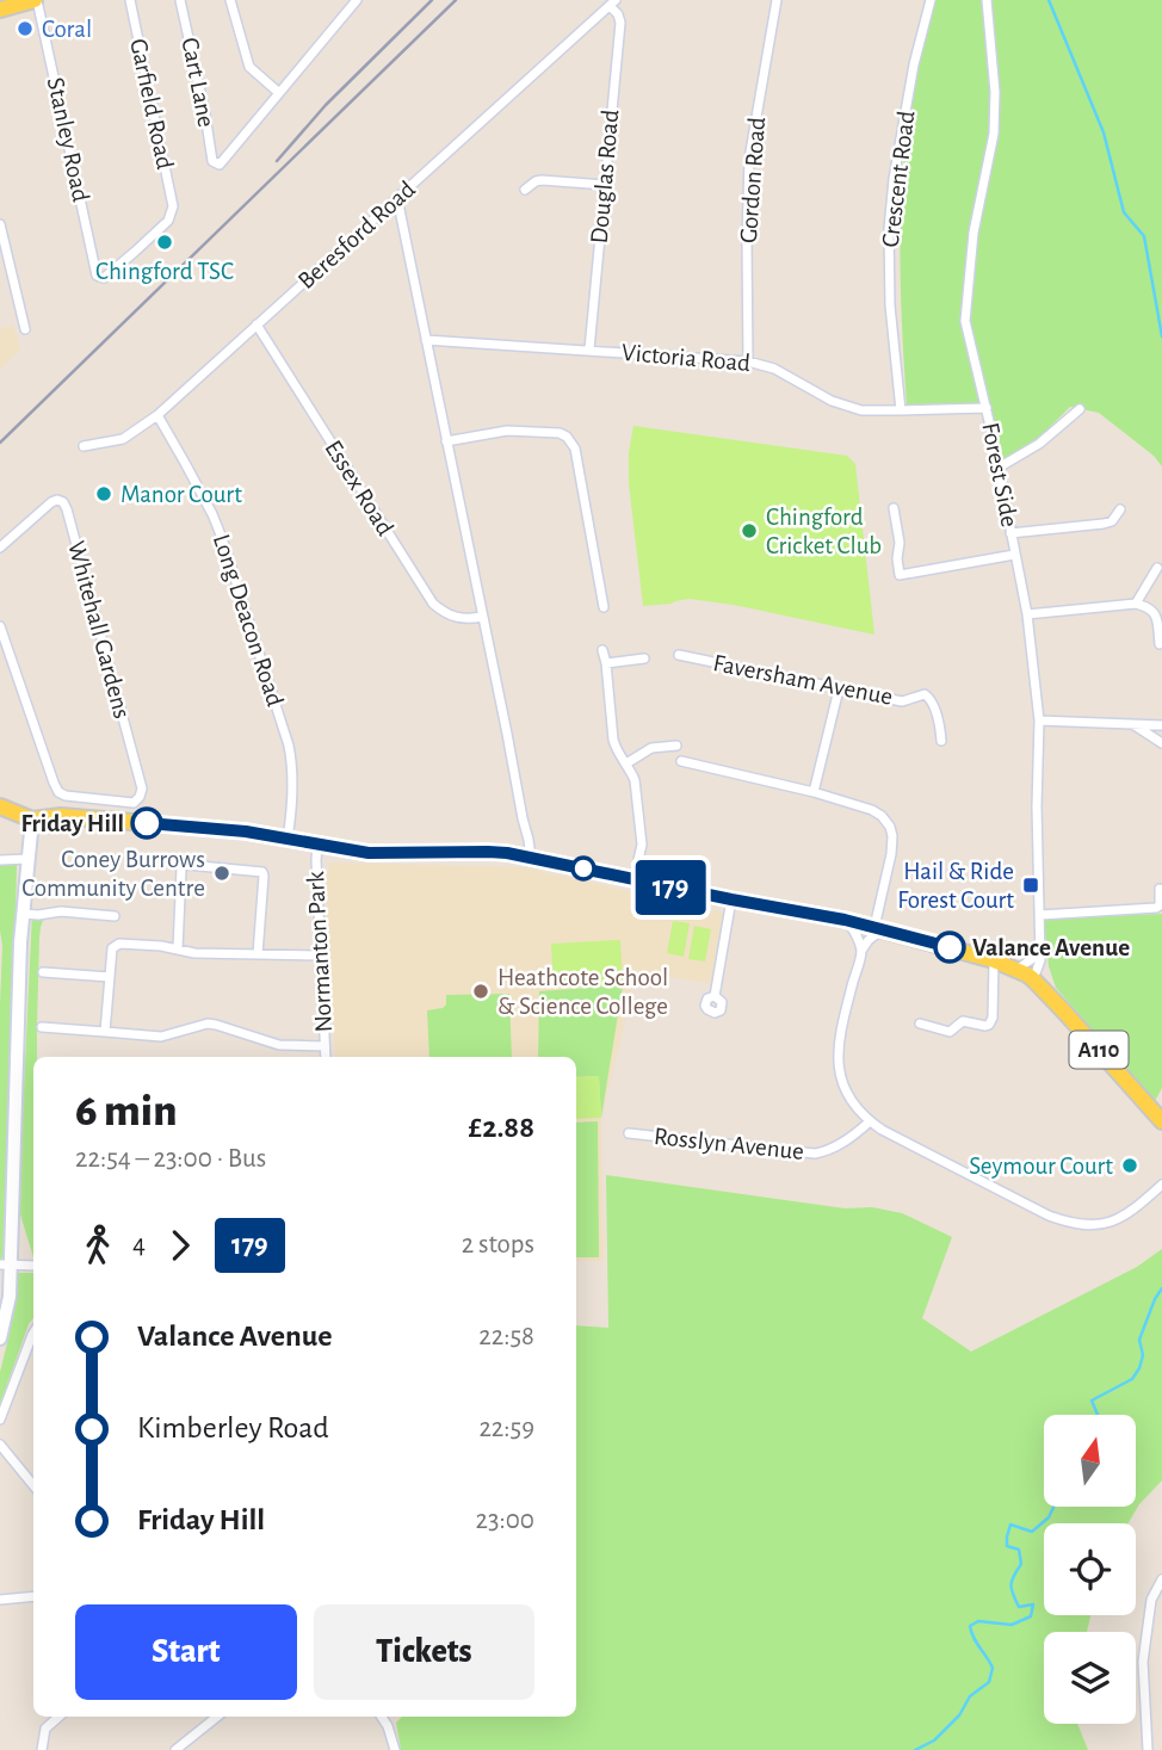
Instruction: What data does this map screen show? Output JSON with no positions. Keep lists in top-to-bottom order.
{
  "streets": {
    "main road": ["A110"],
    "street": [
      "Cart Lane",
      "Garfield Road",
      "Stanley Road",
      "Douglas Road",
      "Crescent Road",
      "Gordon Road",
      "Beresford Road",
      "Victoria Road",
      "Forest Side",
      "Essex Road",
      "Long Deacon Road",
      "Whitehall Gardens",
      "Faversham Avenue",
      "Normanton Park",
      "Rosslyn Avenue"
    ]
  },
  "crossings": [
    ["Garfield Road", "Stanley Road"],
    ["Douglas Road", "Beresford Road"],
    ["Douglas Road", "Victoria Road"],
    ["Crescent Road", "Victoria Road"],
    ["Gordon Road", "Victoria Road"],
    ["Beresford Road", "Essex Road"],
    ["Beresford Road", "Long Deacon Road"],
    ["Victoria Road", "Forest Side"],
    ["Forest Side", "A110"],
    ["Long Deacon Road", "A110"],
    ["Normanton Park", "A110"]
  ],
  "places": {
    "other": [
      "Coral",
      "Chingford TSC",
      "Manor Court",
      "Chingford Cricket Club",
      "Friday Hill",
      "Coney Burrows Community Centre",
      "Valance Avenue",
      "Heathcote School & Science College",
      "Seymour Court"
    ],
    "transit": ["Hail & Ride Forest Court"]
  },
  "lines": ["bus line 179"],
  "north": "top",
  "page": {
    "on_map": "179",
    "heading": ["6 min", "22:54 – 23:00 · Bus", "£2.88"],
    "legs": ["4", "179", "2 stops"],
    "list": [
      {
        "name": "Valance Avenue",
        "value": "22:58"
      },
      {
        "name": "Kimberley Road",
        "value": "22:59"
      },
      {
        "name": "Friday Hill",
        "value": "23:00"
      }
    ],
    "buttons": ["Start", "Tickets"]
  }
}
